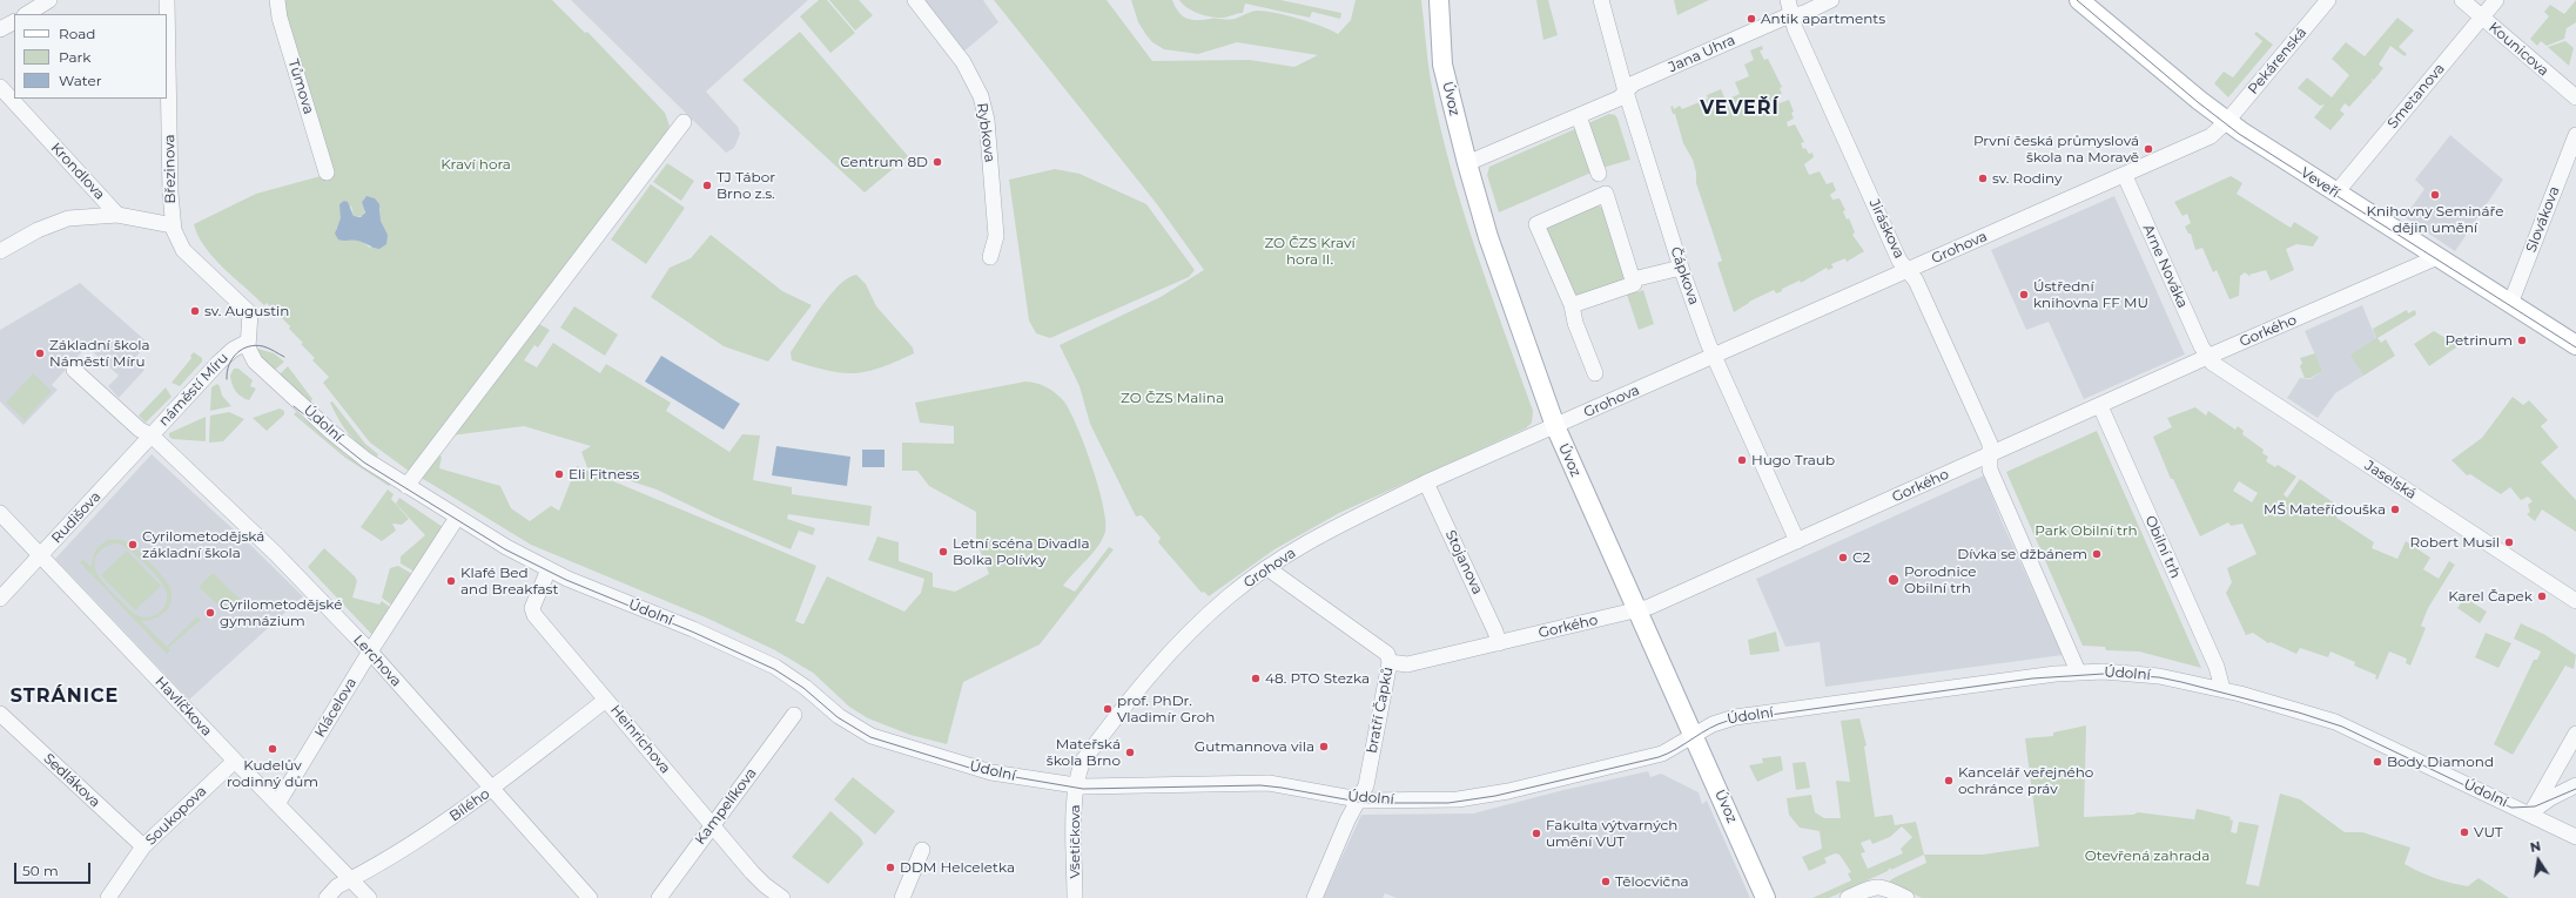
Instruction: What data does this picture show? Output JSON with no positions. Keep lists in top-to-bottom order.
{
  "streets": {
    "main road": ["Úvoz", "Veveří"],
    "street": [
      "Kounicova",
      "Jana Uhra",
      "Pekárenská",
      "Tůmova",
      "Smetanova",
      "Rybkova",
      "Březinova",
      "Krondlova",
      "Slovákova",
      "Jiráskova",
      "Grohova",
      "Arne Nováka",
      "Čápkova",
      "Gorkého",
      "náměstí Míru",
      "Údolní",
      "Jaselská",
      "Rudišova",
      "Obilní trh",
      "Stojanova",
      "Lerchova",
      "Havlíčkova",
      "Klácelova",
      "bratří Čapků",
      "Heinrichova",
      "Sedlákova",
      "Bílého",
      "Kampelíkova",
      "Soukopova",
      "Všetičkova"
    ]
  },
  "crossings": [
    ["Kounicova", "Smetanova"],
    ["Jana Uhra", "Úvoz"],
    ["Jana Uhra", "Jiráskova"],
    ["Jana Uhra", "Čápkova"],
    ["Pekárenská", "Veveří"],
    ["Pekárenská", "Grohova"],
    ["Smetanova", "Veveří"],
    ["Úvoz", "Grohova"],
    ["Úvoz", "Gorkého"],
    ["Úvoz", "Údolní"],
    ["Březinova", "náměstí Míru"],
    ["Březinova", "Údolní"],
    ["Veveří", "Slovákova"],
    ["Veveří", "Grohova"],
    ["Veveří", "Gorkého"],
    ["Jiráskova", "Grohova"],
    ["Jiráskova", "Gorkého"],
    ["Grohova", "Arne Nováka"],
    ["Grohova", "Čápkova"],
    ["Grohova", "Údolní"],
    ["Grohova", "Stojanova"],
    ["Grohova", "bratří Čapků"],
    ["Grohova", "Všetičkova"],
    ["Arne Nováka", "Gorkého"],
    ["Arne Nováka", "Jaselská"],
    ["Čápkova", "Gorkého"],
    ["Gorkého", "Jaselská"],
    ["Gorkého", "Obilní trh"],
    ["Gorkého", "Stojanova"],
    ["Gorkého", "bratří Čapků"],
    ["náměstí Míru", "Údolní"],
    ["náměstí Míru", "Rudišova"],
    ["náměstí Míru", "Lerchova"],
    ["Údolní", "Obilní trh"],
    ["Údolní", "Klácelova"],
    ["Údolní", "bratří Čapků"],
    ["Údolní", "Heinrichova"],
    ["Údolní", "Všetičkova"],
    ["Rudišova", "Lerchova"],
    ["Rudišova", "Havlíčkova"],
    ["Lerchova", "Klácelova"],
    ["Lerchova", "Bílého"],
    ["Havlíčkova", "Klácelova"],
    ["Havlíčkova", "Bílého"],
    ["Havlíčkova", "Soukopova"],
    ["Heinrichova", "Bílého"],
    ["Heinrichova", "Kampelíkova"],
    ["Sedlákova", "Soukopova"]
  ],
  "districts": ["VEVEŘÍ", "STRÁNICE"],
  "parks": [
    "Kraví hora",
    "ZO ČZS Kraví hora II.",
    "ZO ČZS Malina",
    "Park Obilní trh",
    "Otevřená zahrada"
  ],
  "places": [
    "Antik apartments",
    "První česká průmyslová škola na Moravě",
    "Centrum 8D",
    "sv. Rodiny",
    "TJ Tábor Brno z.s.",
    "Knihovny Semináře dějin umění",
    "Ústřední knihovna FF MU",
    "sv. Augustin",
    "Petrinum",
    "Základní škola Náměstí Míru",
    "Hugo Traub",
    "Eli Fitness",
    "MŠ Mateřídouška",
    "Robert Musil",
    "Cyrilometodějská základní škola",
    "Letní scéna Divadla Bolka Polívky",
    "Dívka se džbánem",
    "C2",
    "Porodnice Obilní trh",
    "Klafé Bed and Breakfast",
    "Karel Čapek",
    "Cyrilometodějské gymnázium",
    "48. PTO Stezka",
    "prof. PhDr. Vladimír Groh",
    "Gutmannova vila",
    "Kudelův rodinný dům",
    "Mateřská škola Brno",
    "Body Diamond",
    "Kancelář veřejného ochránce práv",
    "VUT",
    "Fakulta výtvarných umění VUT",
    "DDM Helceletka",
    "Tělocvična"
  ],
  "legend": ["Road", "Park", "Water"],
  "scale_bar": "50 m",
  "north": "top"
}
